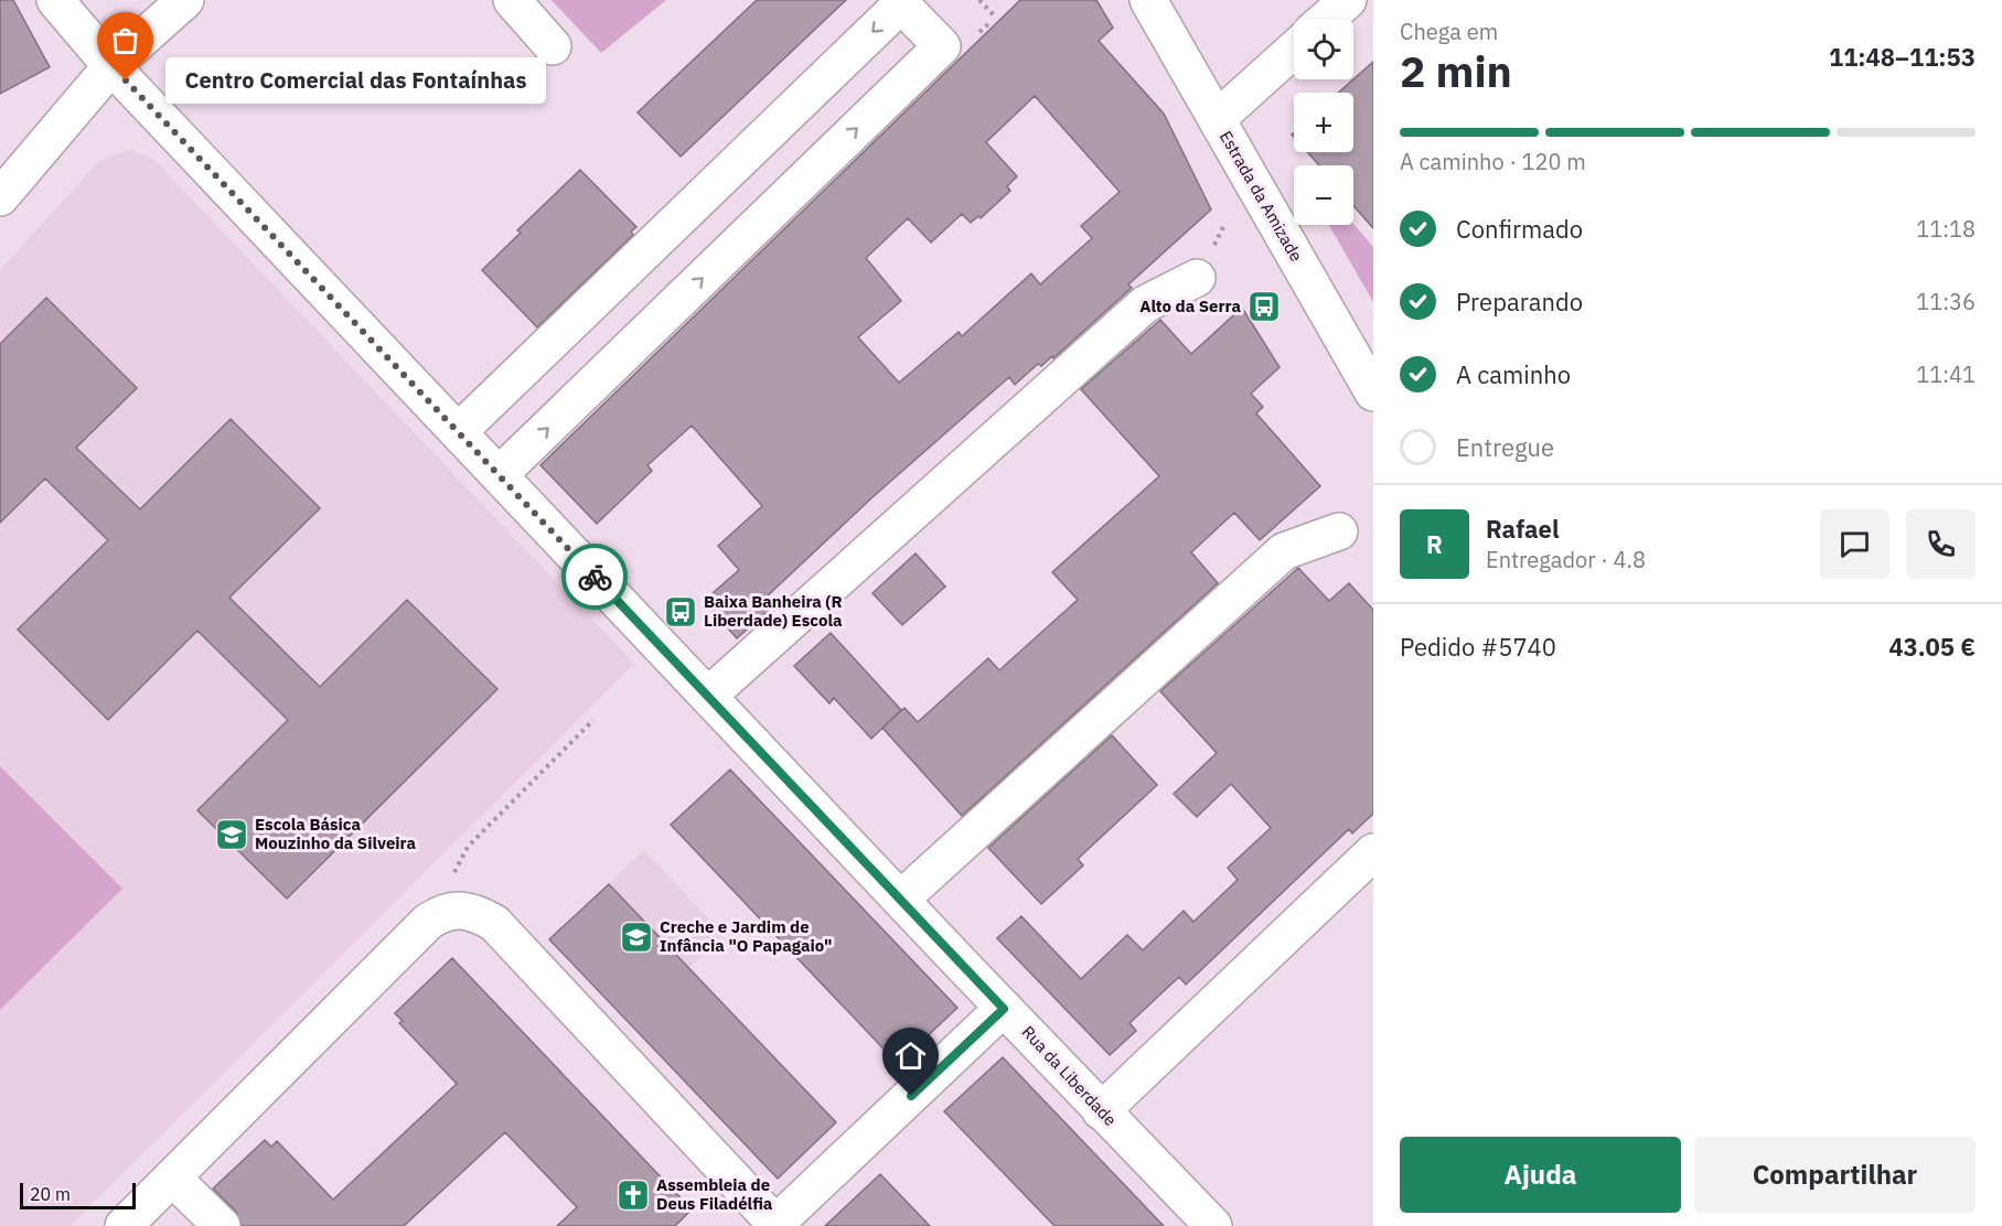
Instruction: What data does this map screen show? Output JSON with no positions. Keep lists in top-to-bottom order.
{
  "streets": {
    "street": ["Estrada da Amizade", "Rua da Liberdade"]
  },
  "places": {
    "other": ["Centro Comercial das Fontaínhas"],
    "bus stop": ["Alto da Serra", "Baixa Banheira (R Liberdade) Escola"],
    "school or university": ["Escola Básica Mouzinho da Silveira", "Creche e Jardim de Infância \"O Papagaio\""],
    "church": ["Assembleia de Deus Filadélfia"]
  },
  "scale_bar": "20 m",
  "page": {
    "heading": ["2 min", "Chega em", "11:48–11:53"],
    "panel": [
      "Rafael",
      "Entregador · 4.8",
      "Pedido #5740",
      "43.05 €"
    ],
    "map_buttons": ["+", "−"],
    "bubble": "Centro Comercial das Fontaínhas",
    "bar": "A caminho · 120 m",
    "list": [
      ["Confirmado", "11:18"],
      ["Preparando", "11:36"],
      ["A caminho", "11:41"],
      "Entregue"
    ],
    "round": "R",
    "buttons": ["Ajuda", "Compartilhar"],
    "scale": "20 m"
  }
}
